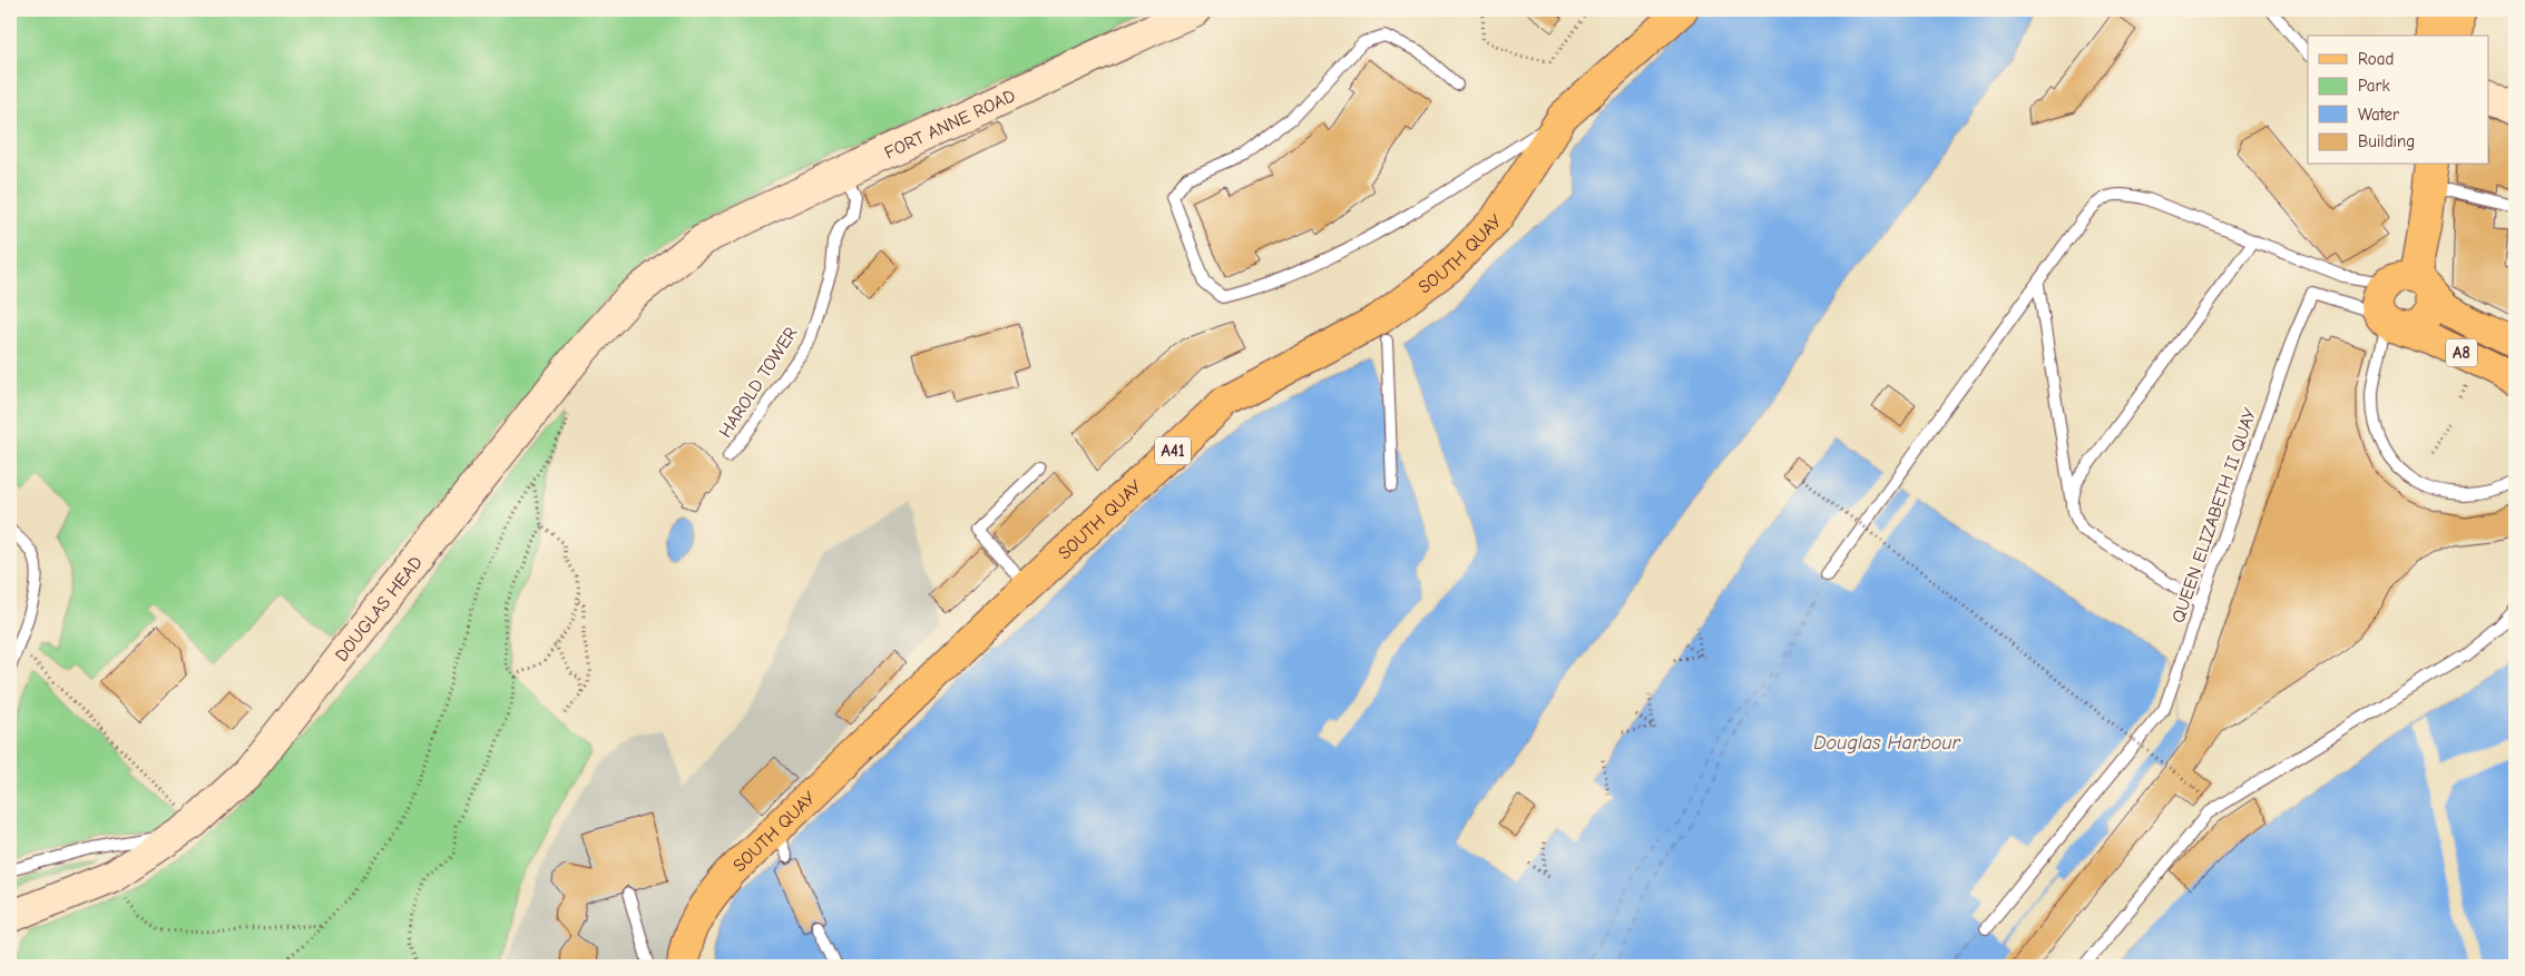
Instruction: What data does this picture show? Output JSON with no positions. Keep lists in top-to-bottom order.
{
  "streets": {
    "main road": [
      "FORT ANNE ROAD",
      "SOUTH QUAY",
      "A8",
      "A41",
      "DOUGLAS HEAD"
    ],
    "lane": ["HAROLD TOWER", "QUEEN ELIZABETH II QUAY"]
  },
  "crossings": [
    ["FORT ANNE ROAD", "HAROLD TOWER"],
    ["FORT ANNE ROAD", "DOUGLAS HEAD"],
    ["SOUTH QUAY", "A41"],
    ["A8", "QUEEN ELIZABETH II QUAY"]
  ],
  "water": ["Douglas Harbour"],
  "legend": [
    "Road",
    "Park",
    "Water",
    "Building"
  ]
}
